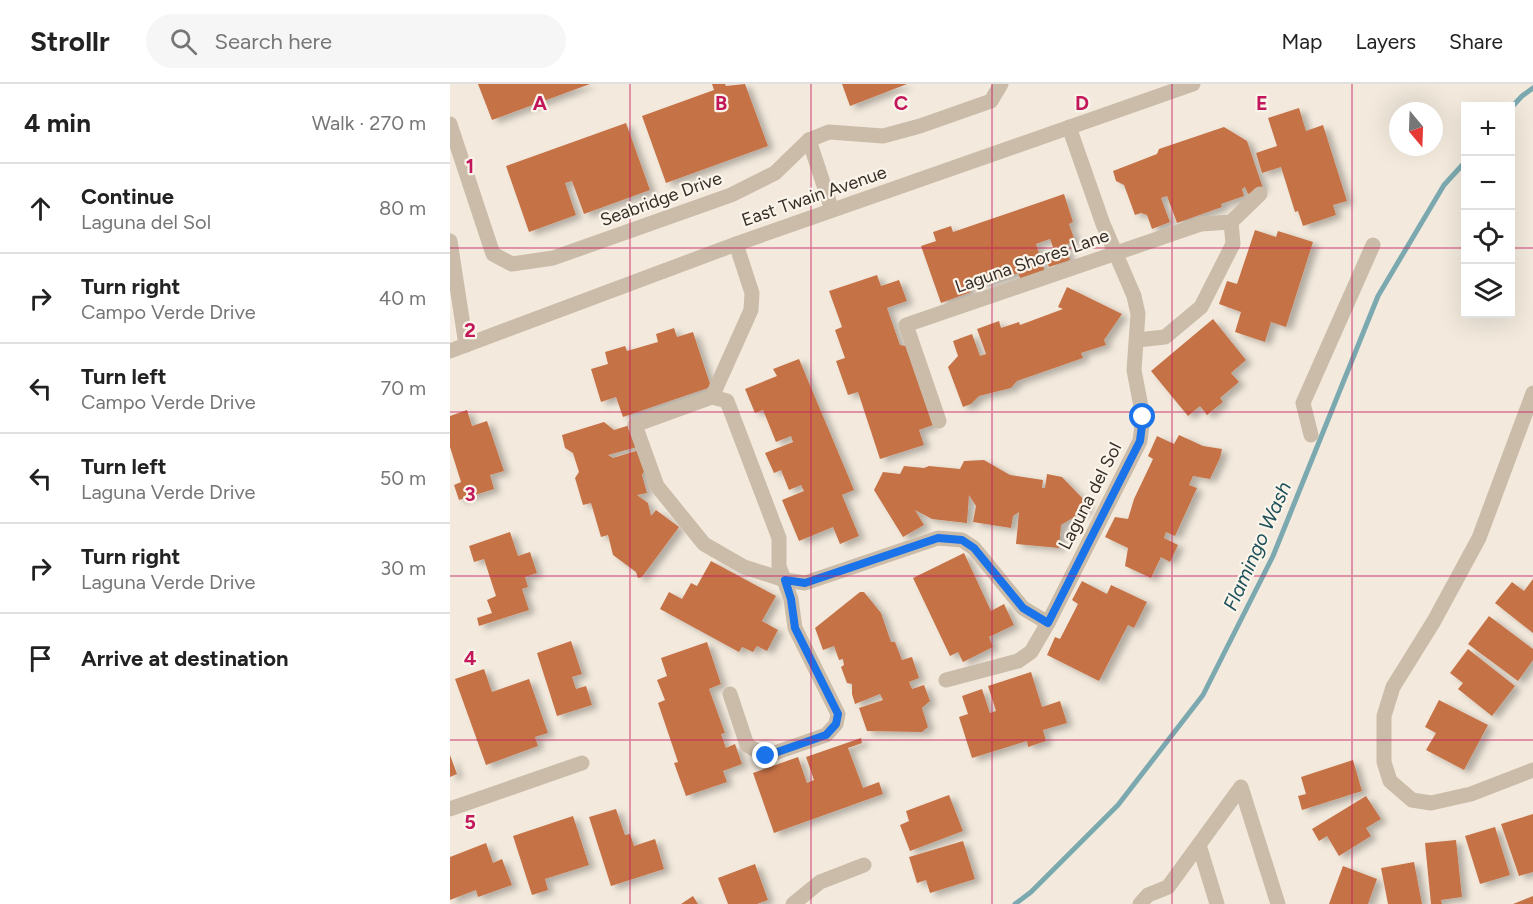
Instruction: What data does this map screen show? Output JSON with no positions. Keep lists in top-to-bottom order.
{
  "streets": {
    "street": [
      "East Twain Avenue",
      "Seabridge Drive",
      "Laguna Shores Lane",
      "Laguna del Sol"
    ]
  },
  "crossings": [
    ["East Twain Avenue", "Laguna del Sol"],
    ["Laguna Shores Lane", "Laguna del Sol"]
  ],
  "water": ["Flamingo Wash"],
  "north": "bottom",
  "page": {
    "header": "Strollr",
    "search": "Search here",
    "nav": ["Map", "Layers", "Share"],
    "heading": ["4 min", "Walk · 270 m"],
    "map_buttons": ["+", "−"],
    "list": [
      ["Continue", "Laguna del Sol", "80 m"],
      ["Turn right", "Campo Verde Drive", "40 m"],
      ["Turn left", "Campo Verde Drive", "70 m"],
      ["Turn left", "Laguna Verde Drive", "50 m"],
      ["Turn right", "Laguna Verde Drive", "30 m"],
      "Arrive at destination"
    ]
  },
  "grid": {
    "columns": [
      "A",
      "B",
      "C",
      "D",
      "E"
    ],
    "rows": [
      "1",
      "2",
      "3",
      "4",
      "5"
    ]
  }
}
